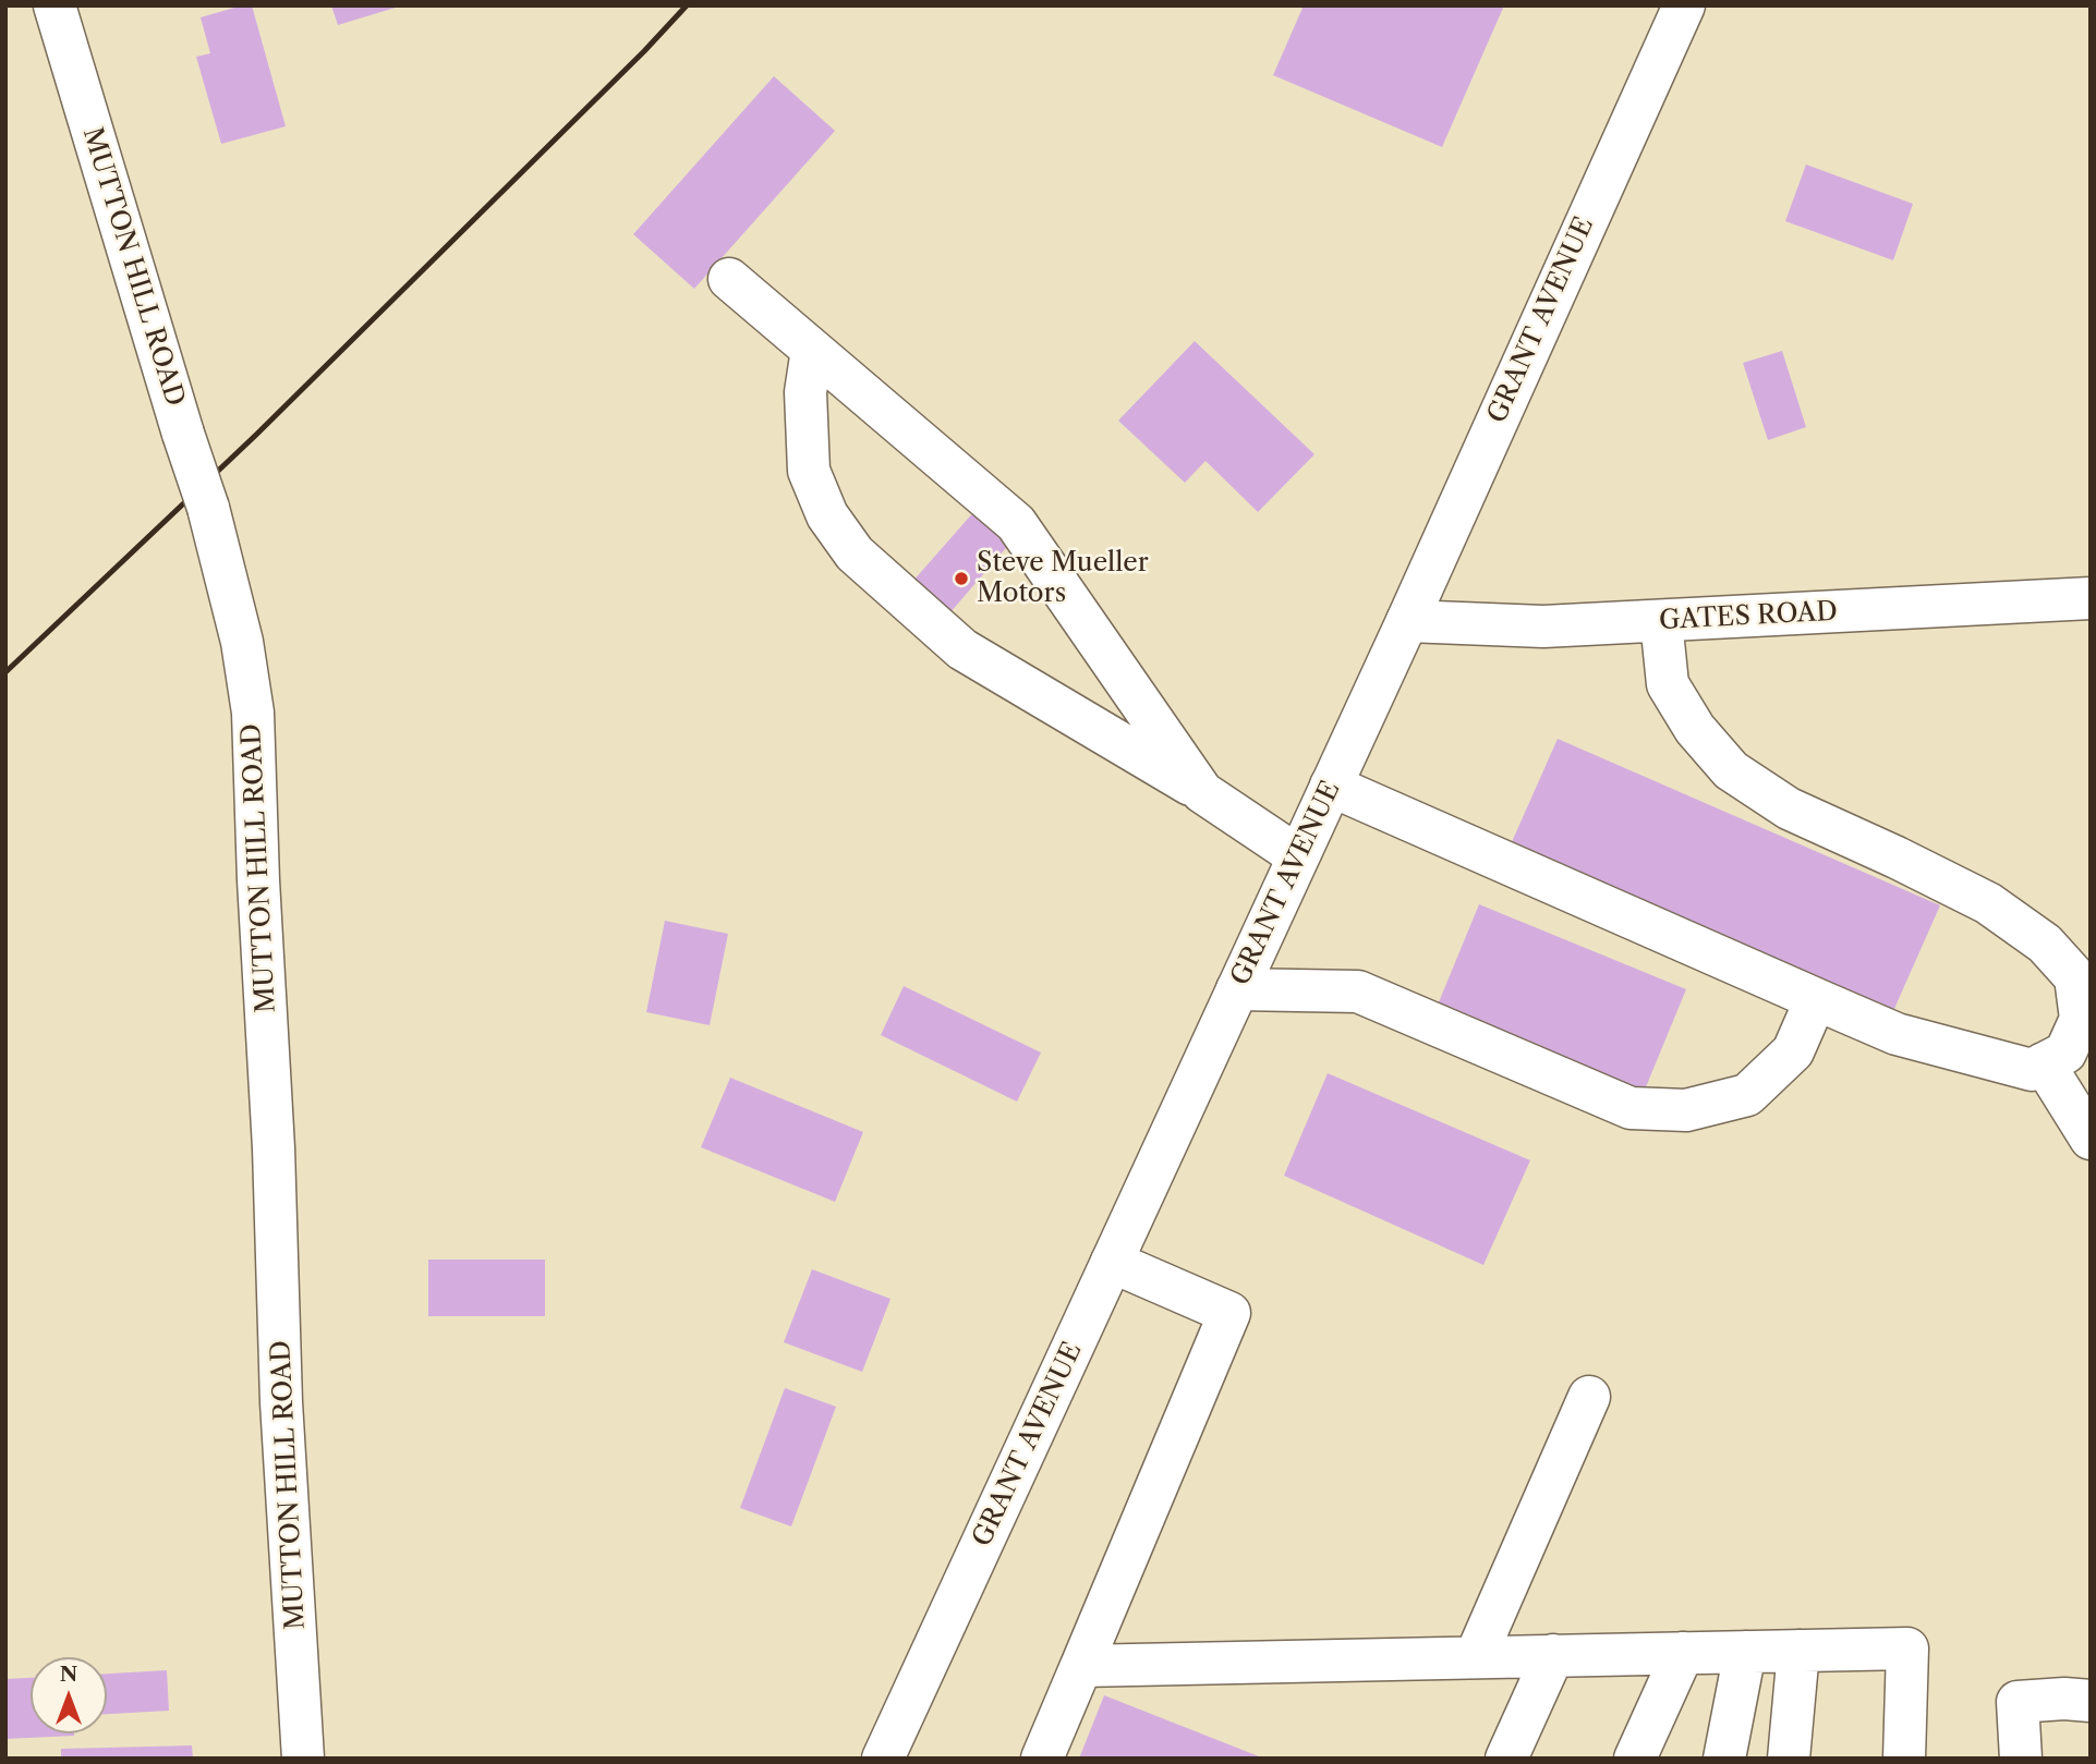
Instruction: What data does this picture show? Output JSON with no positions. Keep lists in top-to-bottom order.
{
  "streets": {
    "main road": ["MUTTON HILL ROAD", "GRANT AVENUE", "GATES ROAD"]
  },
  "crossings": [
    ["GRANT AVENUE", "GATES ROAD"]
  ],
  "places": ["Steve Mueller Motors"],
  "north": "top"
}
